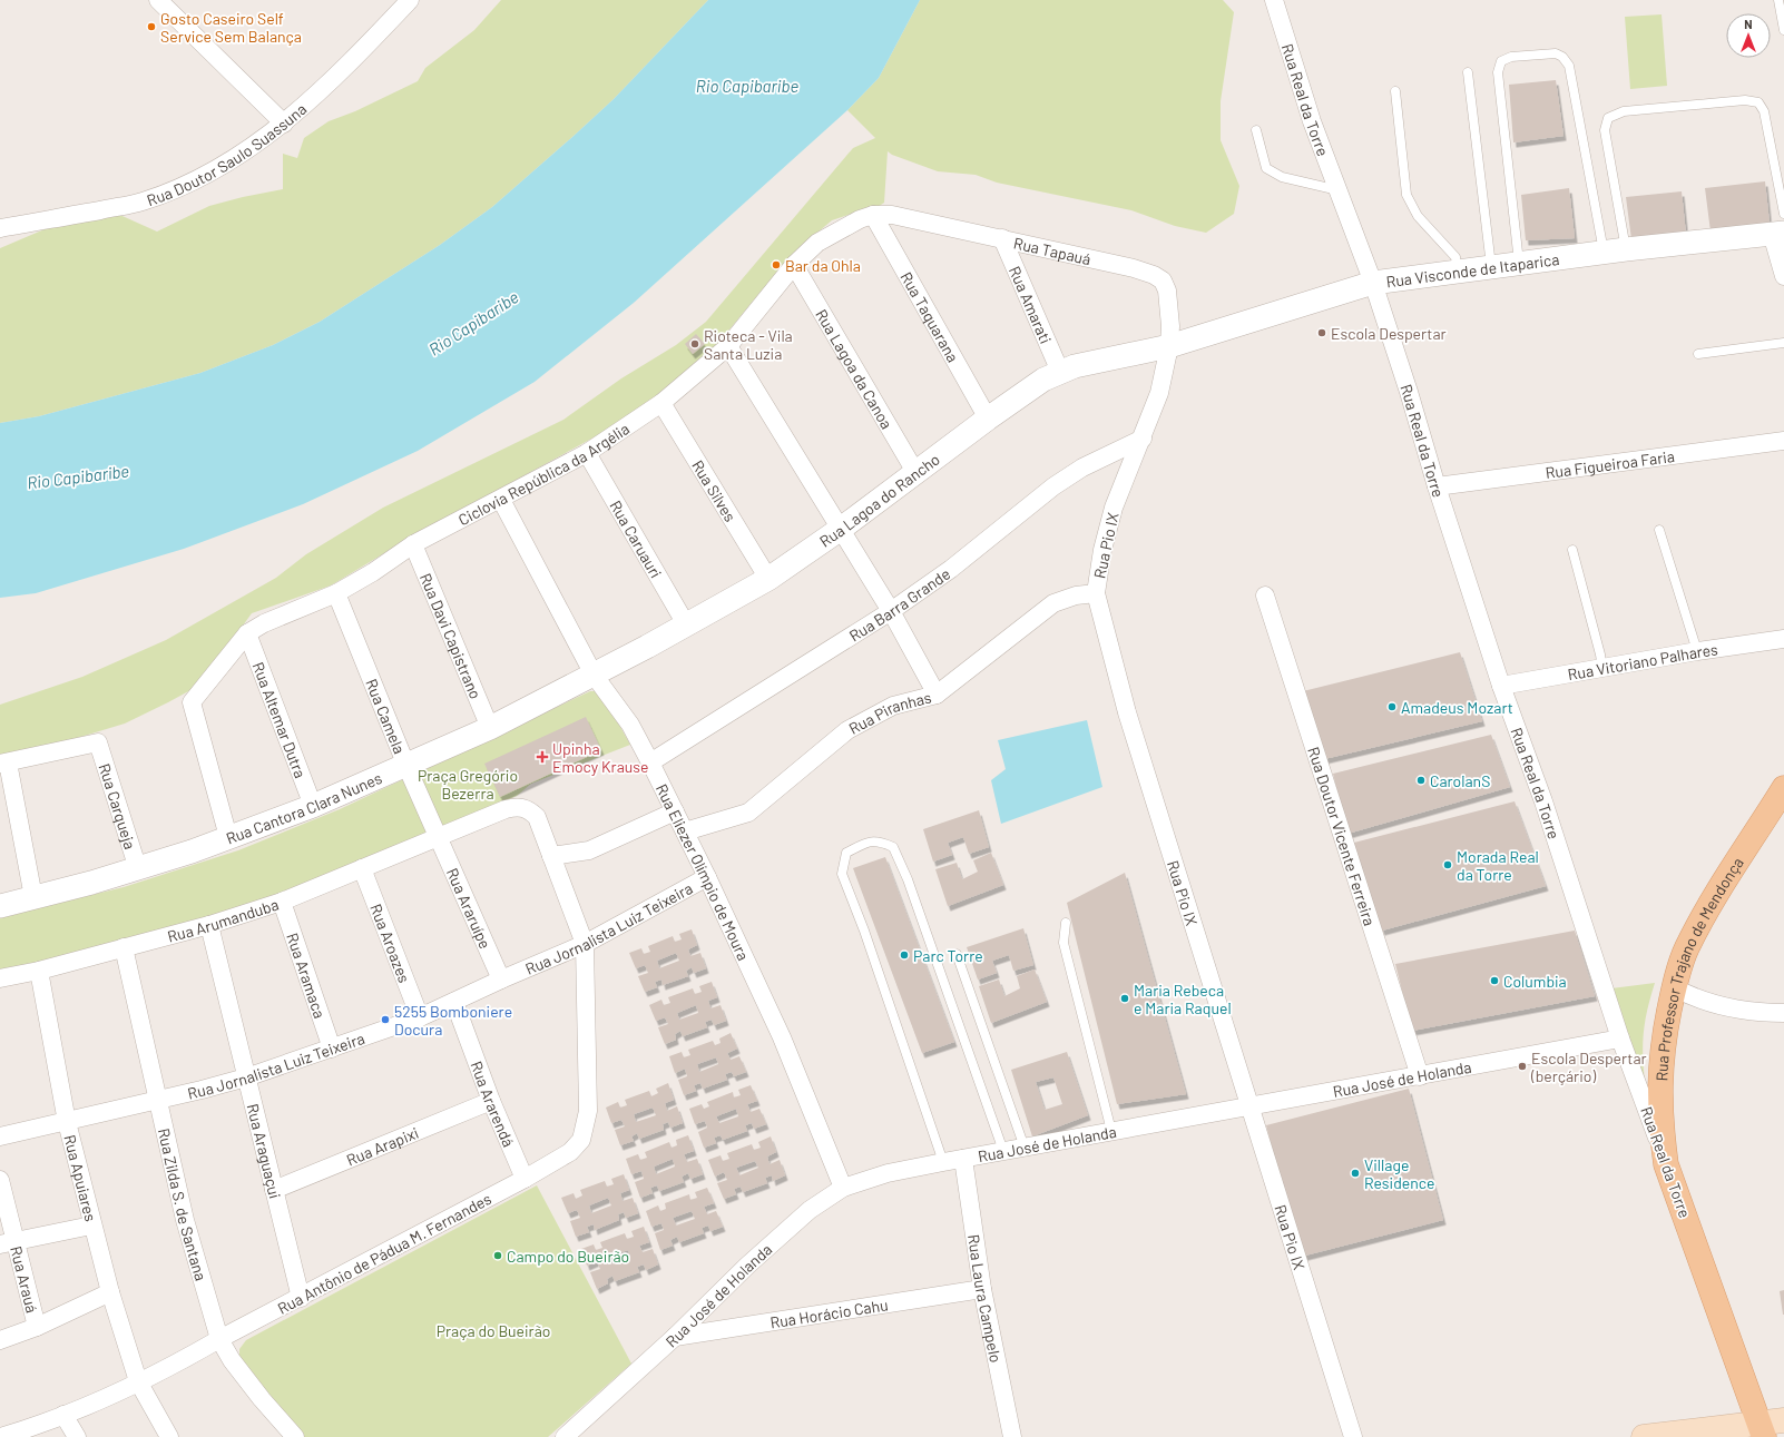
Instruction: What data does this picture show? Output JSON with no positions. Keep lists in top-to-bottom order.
{
  "streets": {
    "main road": ["Rua Real da Torre", "Rua Professor Trajano de Mendonça"],
    "street": [
      "Rua Doutor Saulo Suassuna",
      "Rua Tapauá",
      "Rua Visconde de Itaparica",
      "Rua Amarati",
      "Rua Taquarana",
      "Rua Lagoa da Canoa",
      "Rua Figueiroa Faria",
      "Ciclovia República da Argélia",
      "Rua Silves",
      "Rua Lagoa do Rancho",
      "Rua Caruauri",
      "Rua Pio IX",
      "Rua Barra Grande",
      "Rua Davi Capistrano",
      "Rua Vitoriano Palhares",
      "Rua Piranhas",
      "Rua Camela",
      "Rua Altemar Dutra",
      "Rua Carqueja",
      "Rua Cantora Clara Nunes",
      "Rua Doutor Vicente Ferreira",
      "Rua Eliezer Olímpio de Moura",
      "Rua Araruípe",
      "Rua Arumanduba",
      "Rua Jornalista Luiz Teixeira",
      "Rua Aroazes",
      "Rua Aramaca",
      "Rua José de Holanda",
      "Rua Ararendá",
      "Rua Arapixi",
      "Rua Araguaçui",
      "Rua Apuiares",
      "Rua Zilda S. de Santana",
      "Rua Antônio de Pádua M. Fernandes",
      "Rua Arauá",
      "Rua Laura Campelo",
      "Rua Horácio Cahu"
    ]
  },
  "crossings": [
    ["Rua Real da Torre", "Rua Visconde de Itaparica"],
    ["Rua Real da Torre", "Rua Figueiroa Faria"],
    ["Rua Real da Torre", "Rua Vitoriano Palhares"],
    ["Rua Real da Torre", "Rua Professor Trajano de Mendonça"],
    ["Rua Real da Torre", "Rua José de Holanda"],
    ["Rua Tapauá", "Rua Visconde de Itaparica"],
    ["Rua Tapauá", "Rua Amarati"],
    ["Rua Tapauá", "Rua Taquarana"],
    ["Rua Tapauá", "Ciclovia República da Argélia"],
    ["Rua Tapauá", "Rua Lagoa do Rancho"],
    ["Rua Tapauá", "Rua Pio IX"],
    ["Rua Visconde de Itaparica", "Rua Lagoa do Rancho"],
    ["Rua Visconde de Itaparica", "Rua Pio IX"],
    ["Rua Amarati", "Rua Lagoa do Rancho"],
    ["Rua Taquarana", "Ciclovia República da Argélia"],
    ["Rua Taquarana", "Rua Lagoa do Rancho"],
    ["Rua Lagoa da Canoa", "Ciclovia República da Argélia"],
    ["Rua Lagoa da Canoa", "Rua Lagoa do Rancho"],
    ["Ciclovia República da Argélia", "Rua Silves"],
    ["Ciclovia República da Argélia", "Rua Caruauri"],
    ["Ciclovia República da Argélia", "Rua Davi Capistrano"],
    ["Ciclovia República da Argélia", "Rua Camela"],
    ["Ciclovia República da Argélia", "Rua Altemar Dutra"],
    ["Ciclovia República da Argélia", "Rua Cantora Clara Nunes"],
    ["Ciclovia República da Argélia", "Rua Eliezer Olímpio de Moura"],
    ["Rua Silves", "Rua Lagoa do Rancho"],
    ["Rua Lagoa do Rancho", "Rua Caruauri"],
    ["Rua Lagoa do Rancho", "Rua Pio IX"],
    ["Rua Lagoa do Rancho", "Rua Cantora Clara Nunes"],
    ["Rua Lagoa do Rancho", "Rua Eliezer Olímpio de Moura"],
    ["Rua Pio IX", "Rua Barra Grande"],
    ["Rua Pio IX", "Rua Piranhas"],
    ["Rua Pio IX", "Rua José de Holanda"],
    ["Rua Barra Grande", "Rua Eliezer Olímpio de Moura"],
    ["Rua Davi Capistrano", "Rua Cantora Clara Nunes"],
    ["Rua Piranhas", "Rua Eliezer Olímpio de Moura"],
    ["Rua Camela", "Rua Cantora Clara Nunes"],
    ["Rua Camela", "Rua Araruípe"],
    ["Rua Camela", "Rua Arumanduba"],
    ["Rua Altemar Dutra", "Rua Cantora Clara Nunes"],
    ["Rua Carqueja", "Rua Cantora Clara Nunes"],
    ["Rua Cantora Clara Nunes", "Rua Eliezer Olímpio de Moura"],
    ["Rua Doutor Vicente Ferreira", "Rua José de Holanda"],
    ["Rua Eliezer Olímpio de Moura", "Rua Jornalista Luiz Teixeira"],
    ["Rua Eliezer Olímpio de Moura", "Rua José de Holanda"],
    ["Rua Araruípe", "Rua Arumanduba"],
    ["Rua Araruípe", "Rua Jornalista Luiz Teixeira"],
    ["Rua Arumanduba", "Rua Aroazes"],
    ["Rua Arumanduba", "Rua Aramaca"],
    ["Rua Arumanduba", "Rua Araguaçui"],
    ["Rua Arumanduba", "Rua Apuiares"],
    ["Rua Arumanduba", "Rua Zilda S. de Santana"],
    ["Rua Arumanduba", "Rua Antônio de Pádua M. Fernandes"],
    ["Rua Jornalista Luiz Teixeira", "Rua Aroazes"],
    ["Rua Jornalista Luiz Teixeira", "Rua Aramaca"],
    ["Rua Jornalista Luiz Teixeira", "Rua Ararendá"],
    ["Rua Jornalista Luiz Teixeira", "Rua Araguaçui"],
    ["Rua Jornalista Luiz Teixeira", "Rua Apuiares"],
    ["Rua Jornalista Luiz Teixeira", "Rua Zilda S. de Santana"],
    ["Rua Jornalista Luiz Teixeira", "Rua Antônio de Pádua M. Fernandes"],
    ["Rua José de Holanda", "Rua Laura Campelo"],
    ["Rua José de Holanda", "Rua Horácio Cahu"],
    ["Rua Ararendá", "Rua Arapixi"],
    ["Rua Ararendá", "Rua Antônio de Pádua M. Fernandes"],
    ["Rua Arapixi", "Rua Araguaçui"],
    ["Rua Araguaçui", "Rua Antônio de Pádua M. Fernandes"],
    ["Rua Apuiares", "Rua Antônio de Pádua M. Fernandes"],
    ["Rua Zilda S. de Santana", "Rua Antônio de Pádua M. Fernandes"],
    ["Rua Laura Campelo", "Rua Horácio Cahu"]
  ],
  "water": ["Rio Capibaribe"],
  "parks": ["Praça Gregório Bezerra", "Praça do Bueirão"],
  "places": {
    "other": [
      "Gosto Caseiro Self Service Sem Balança",
      "Bar da Ohla",
      "Escola Despertar",
      "Rioteca - Vila Santa Luzia",
      "Amadeus Mozart",
      "CarolanS",
      "Morada Real da Torre",
      "Parc Torre",
      "Columbia",
      "Maria Rebeca e Maria Raquel",
      "5255 Bomboniere Docura",
      "Escola Despertar (berçário)",
      "Village Residence",
      "Campo do Bueirão"
    ],
    "health": ["Upinha Emocy Krause"]
  },
  "north": "top"
}
